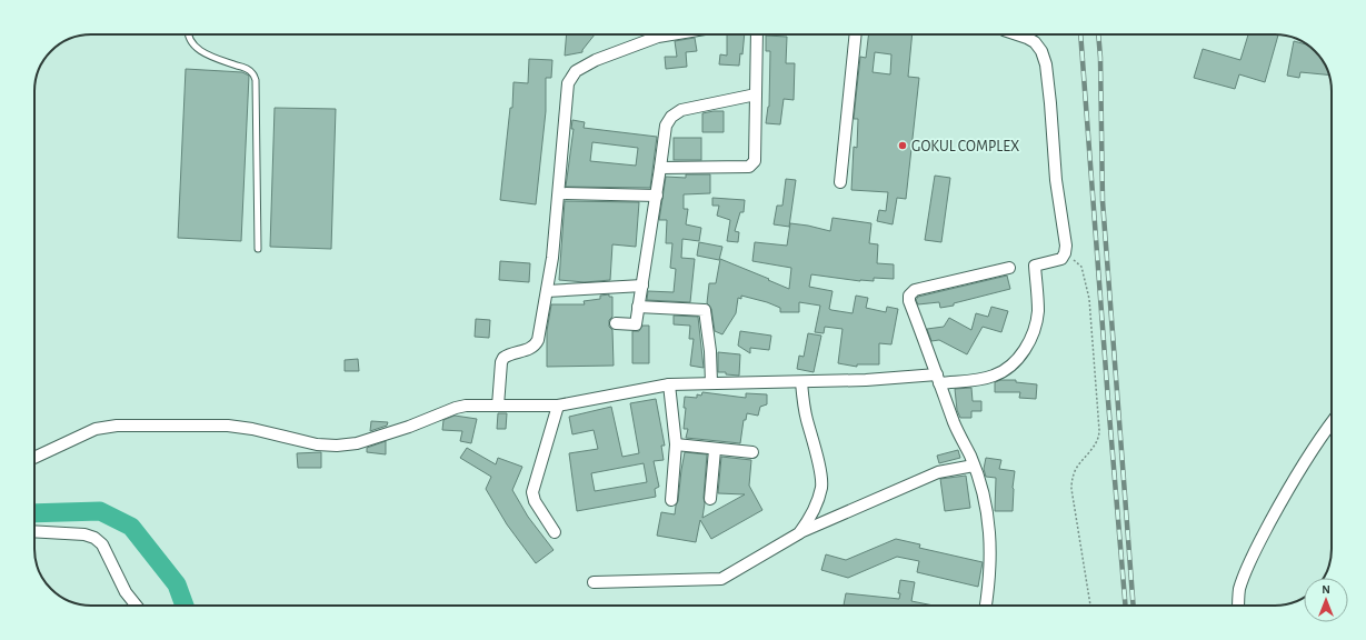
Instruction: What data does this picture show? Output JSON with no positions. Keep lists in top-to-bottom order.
{
  "places": ["GOKUL COMPLEX"],
  "north": "top"
}
